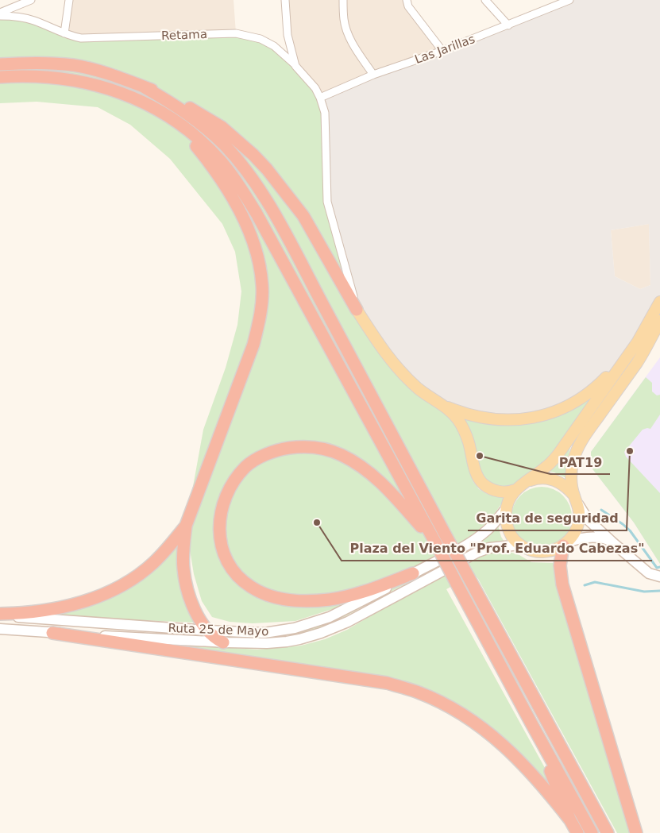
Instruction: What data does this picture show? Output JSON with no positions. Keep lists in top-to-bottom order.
{
  "streets": {
    "main road": ["Ruta 25 de Mayo"],
    "street": ["Retama", "Las Jarillas"]
  },
  "crossings": [
    ["Retama", "Las Jarillas"]
  ],
  "places": ["Garita de seguridad", "PAT19", "Plaza del Viento \"Prof. Eduardo Cabezas\""]
}
